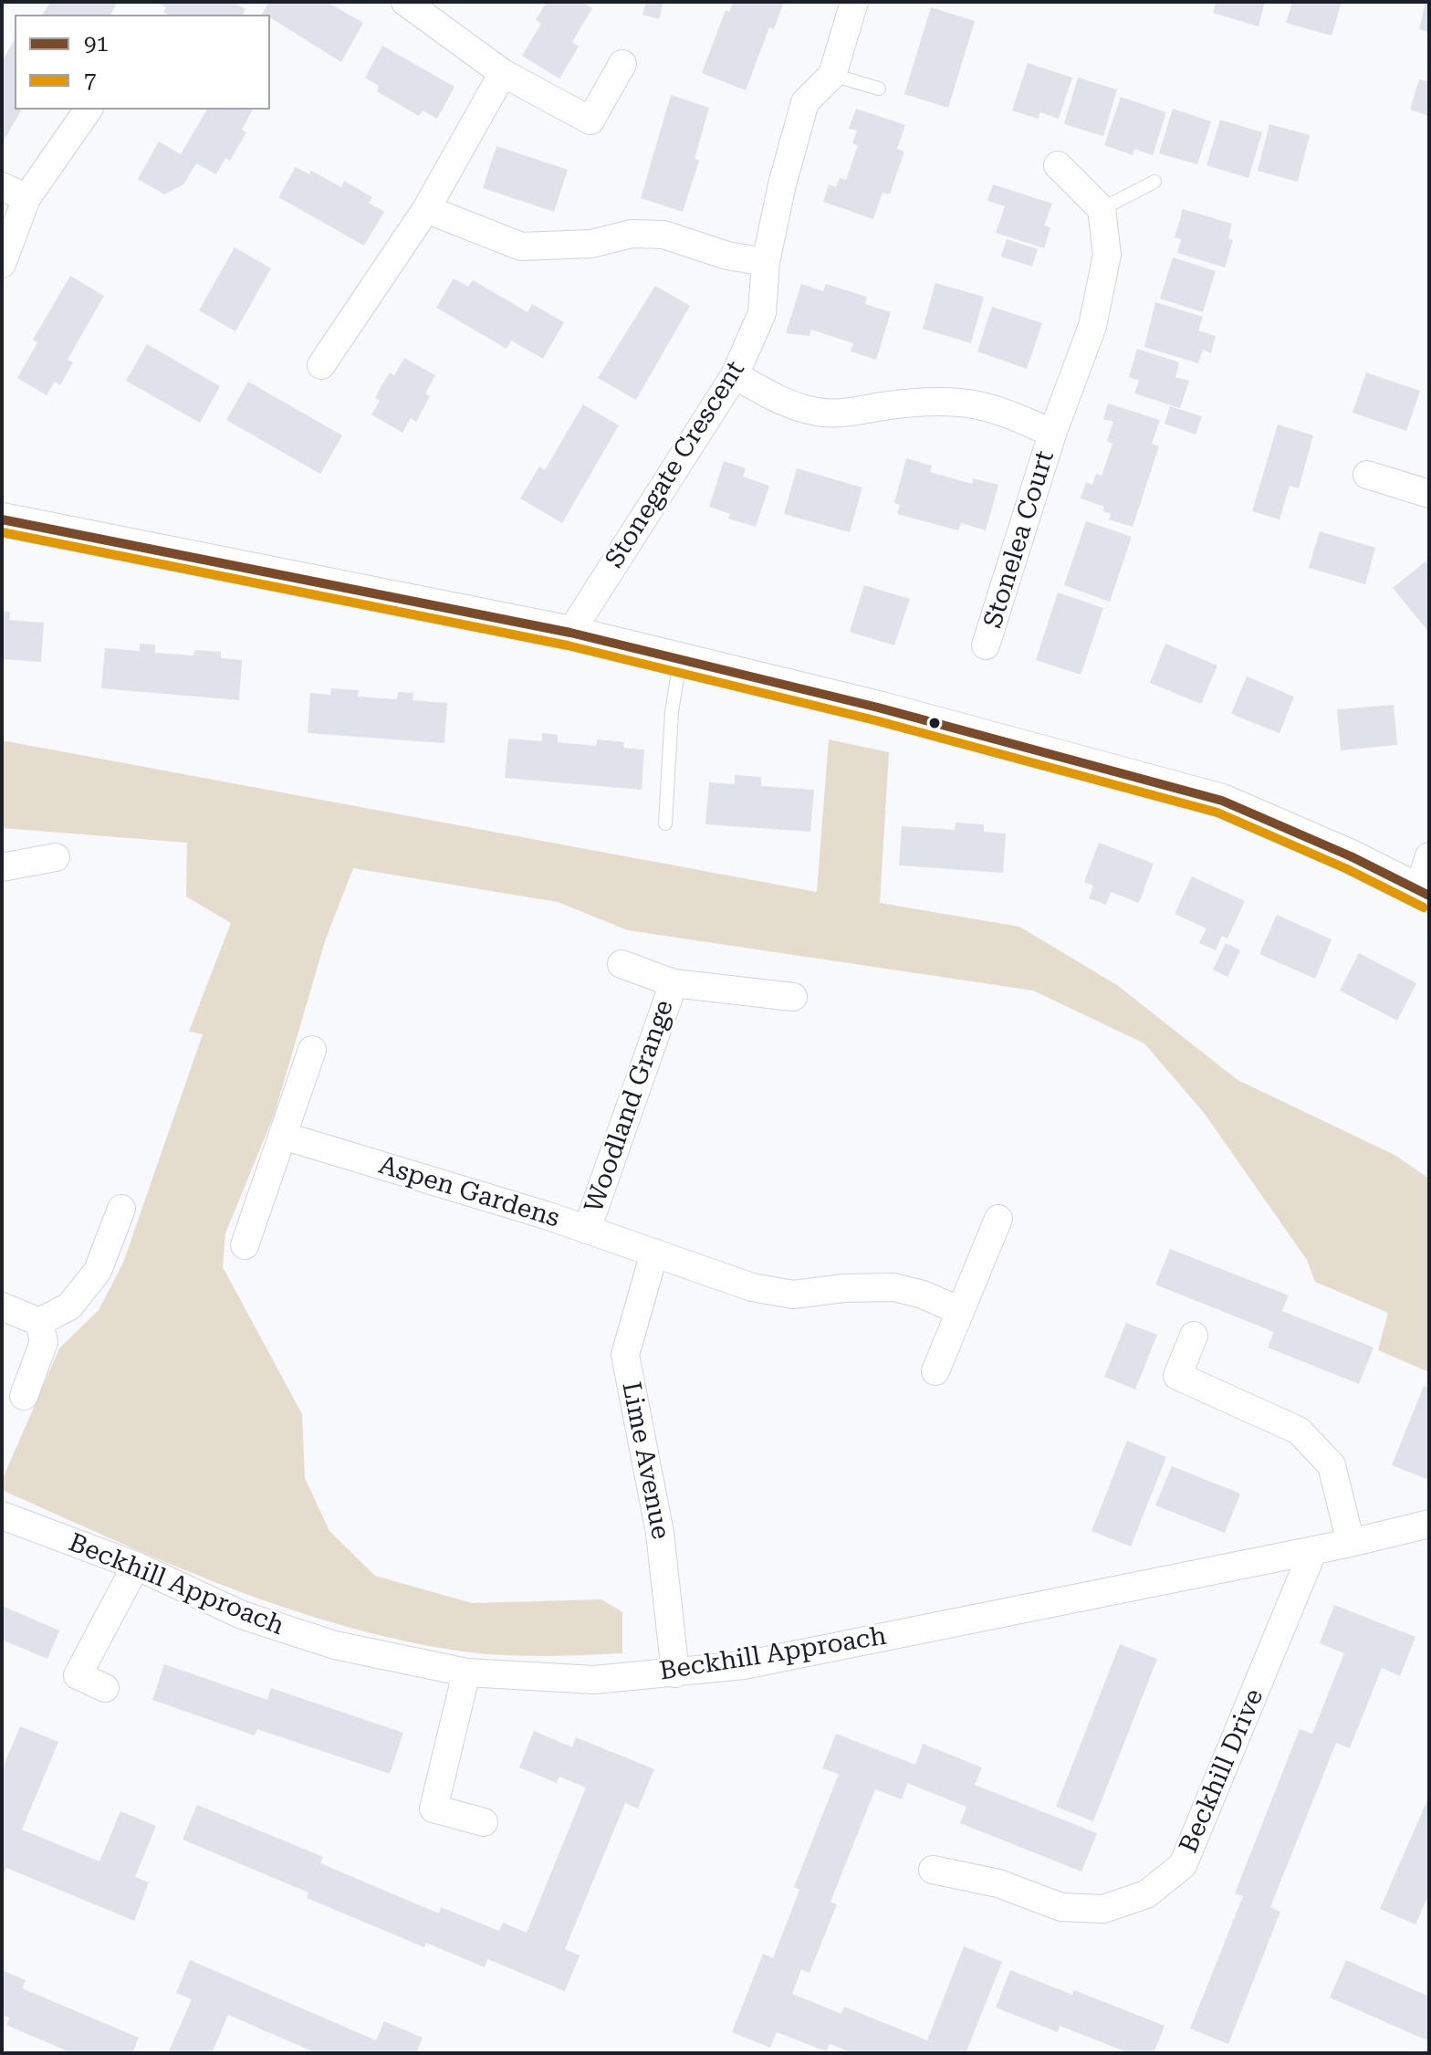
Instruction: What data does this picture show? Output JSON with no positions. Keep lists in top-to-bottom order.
{
  "streets": {
    "street": [
      "Stonegate Crescent",
      "Stonelea Court",
      "Woodland Grange",
      "Aspen Gardens",
      "Lime Avenue",
      "Beckhill Approach",
      "Beckhill Drive"
    ]
  },
  "crossings": [
    ["Stonegate Crescent", "Stonelea Court"],
    ["Woodland Grange", "Aspen Gardens"],
    ["Aspen Gardens", "Lime Avenue"],
    ["Lime Avenue", "Beckhill Approach"],
    ["Beckhill Approach", "Beckhill Drive"]
  ],
  "lines": ["transit line 91", "transit line 7"],
  "legend": ["91", "7"]
}
